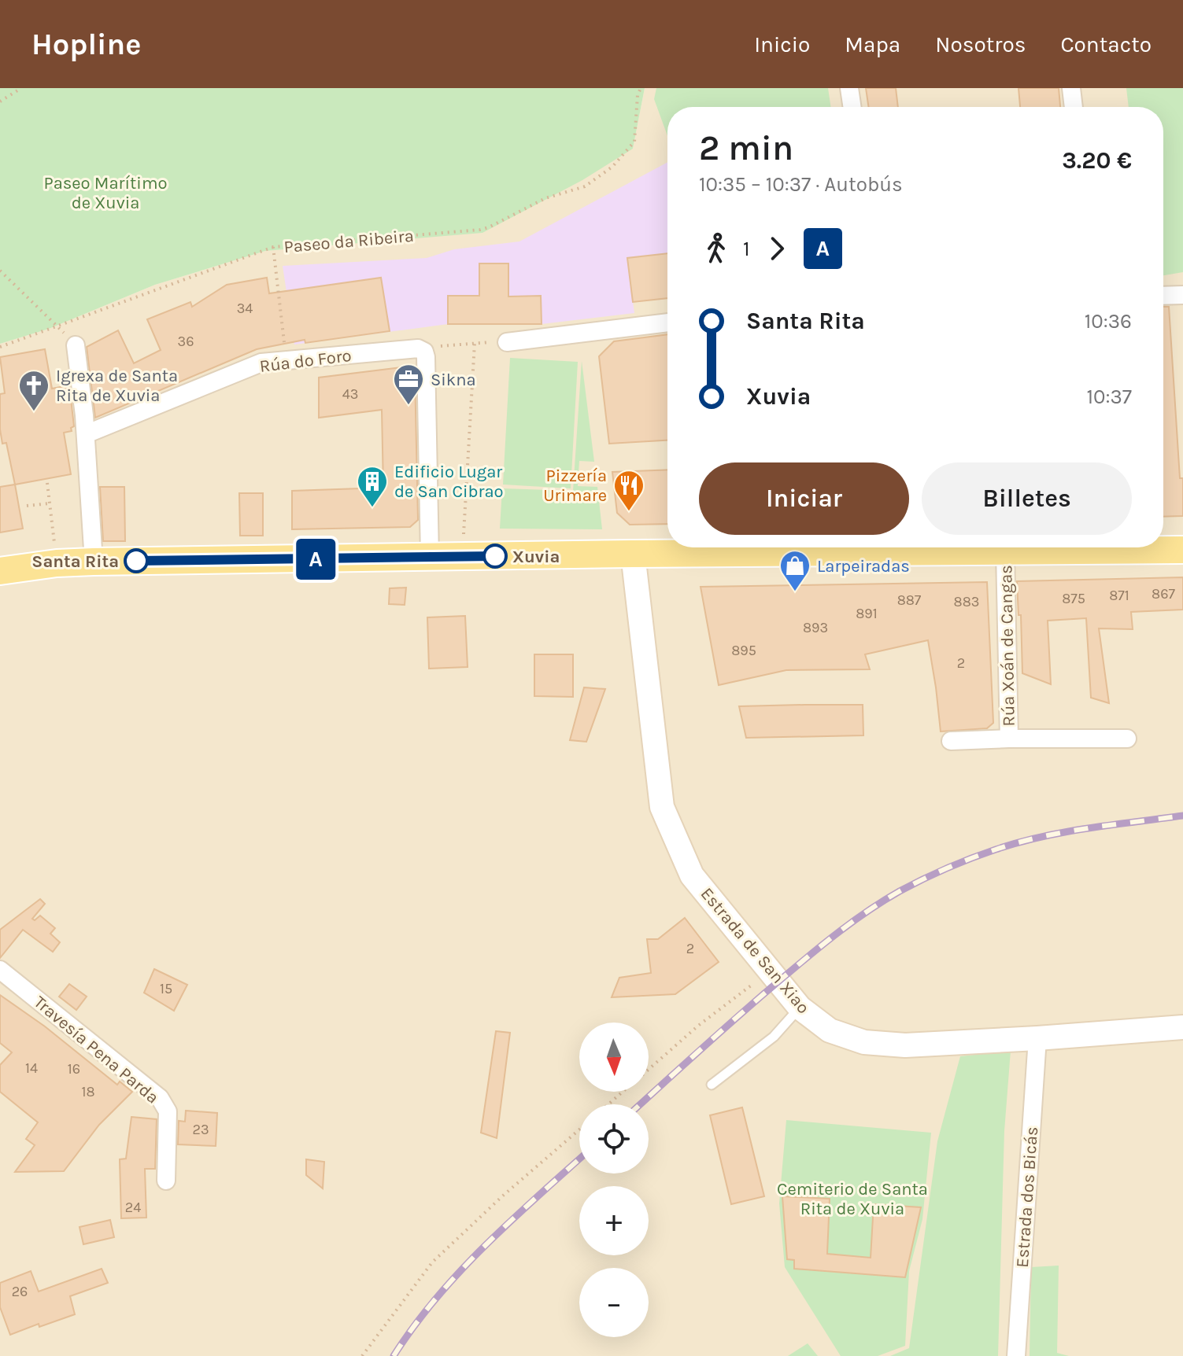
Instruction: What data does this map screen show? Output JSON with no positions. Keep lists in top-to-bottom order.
{
  "streets": {
    "street": [
      "Rúa do Foro",
      "Rúa Xoán de Cangas",
      "Estrada de San Xiao",
      "Travesía Pena Parda",
      "Estrada dos Bicás"
    ],
    "path": ["Paseo da Ribeira"]
  },
  "crossings": [
    ["Estrada de San Xiao", "Estrada dos Bicás"]
  ],
  "parks": ["Paseo Marítimo de Xuvia", "Cemiterio de Santa Rita de Xuvia"],
  "places": {
    "office": ["Sikna"],
    "church": ["Igrexa de Santa Rita de Xuvia"],
    "building": ["Edificio Lugar de San Cibrao"],
    "restaurant": ["Pizzería Urimare"],
    "other": ["Xuvia", "Santa Rita"],
    "shop": ["Larpeiradas"]
  },
  "lines": ["bus line A"],
  "house_numbers": [
    "34",
    "36",
    "43",
    "867",
    "871",
    "875",
    "887",
    "883",
    "891",
    "893",
    "895",
    "2",
    "2",
    "15",
    "14",
    "16",
    "18",
    "23",
    "24",
    "26"
  ],
  "north": "bottom",
  "page": {
    "header": "Hopline",
    "nav": [
      "Inicio",
      "Mapa",
      "Nosotros",
      "Contacto"
    ],
    "on_map": "A",
    "heading": ["2 min", "10:35 – 10:37 · Autobús", "3.20 €"],
    "legs": ["1", "A"],
    "list": [
      {
        "name": "Santa Rita",
        "value": "10:36"
      },
      {
        "name": "Xuvia",
        "value": "10:37"
      }
    ],
    "buttons": ["Iniciar", "Billetes"],
    "map_buttons": ["+", "−"]
  }
}
